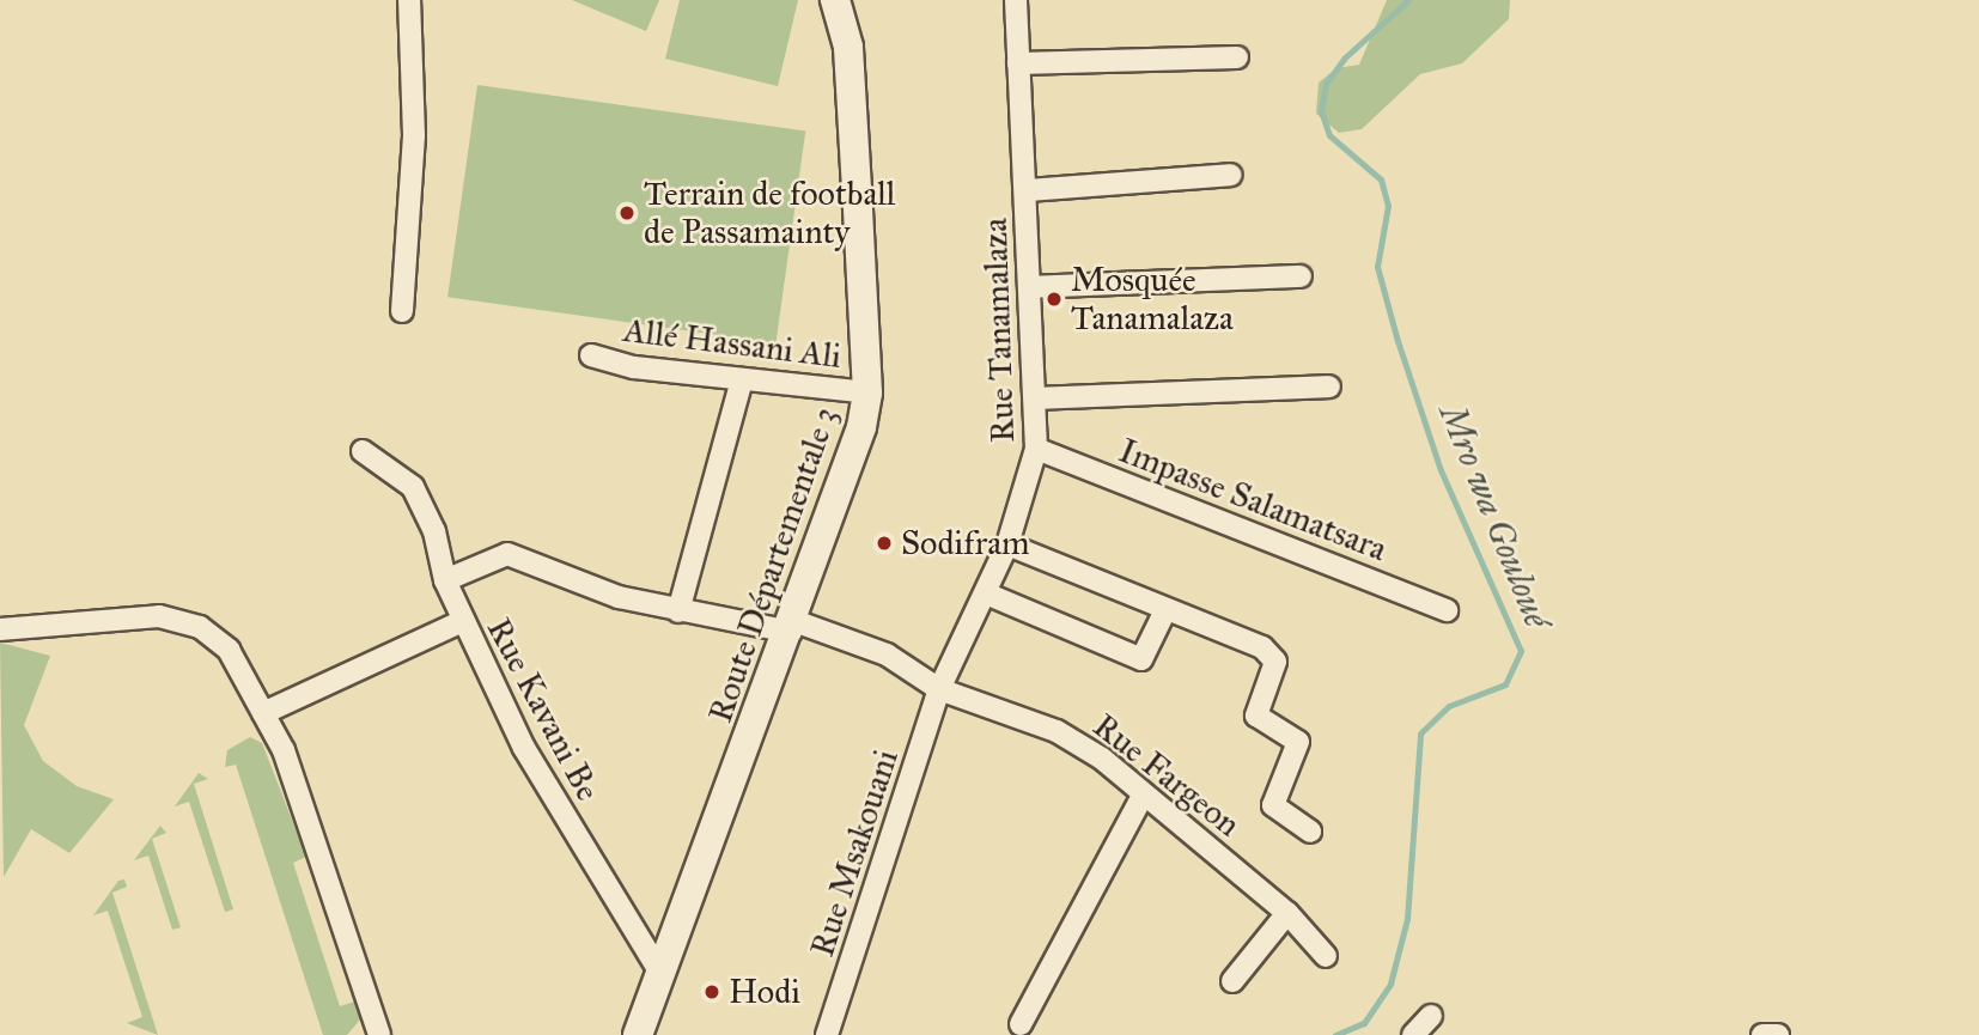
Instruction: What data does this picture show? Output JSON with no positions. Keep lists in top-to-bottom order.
{
  "streets": {
    "main road": ["Route Départementale 3"],
    "street": [
      "Rue Tanamalaza",
      "Allé Hassani Ali",
      "Impasse Salamatsara",
      "Rue Kavani Be",
      "Rue Fargeon",
      "Rue Msakouani"
    ]
  },
  "crossings": [
    ["Rue Tanamalaza", "Impasse Salamatsara"],
    ["Rue Tanamalaza", "Rue Fargeon"],
    ["Rue Tanamalaza", "Rue Msakouani"],
    ["Allé Hassani Ali", "Route Départementale 3"],
    ["Route Départementale 3", "Rue Kavani Be"],
    ["Route Départementale 3", "Rue Fargeon"],
    ["Rue Fargeon", "Rue Msakouani"]
  ],
  "water": ["Mro wa Gouloué"],
  "places": [
    "Terrain de football de Passamainty",
    "Mosquée Tanamalaza",
    "Sodifram",
    "Hodi"
  ]
}
